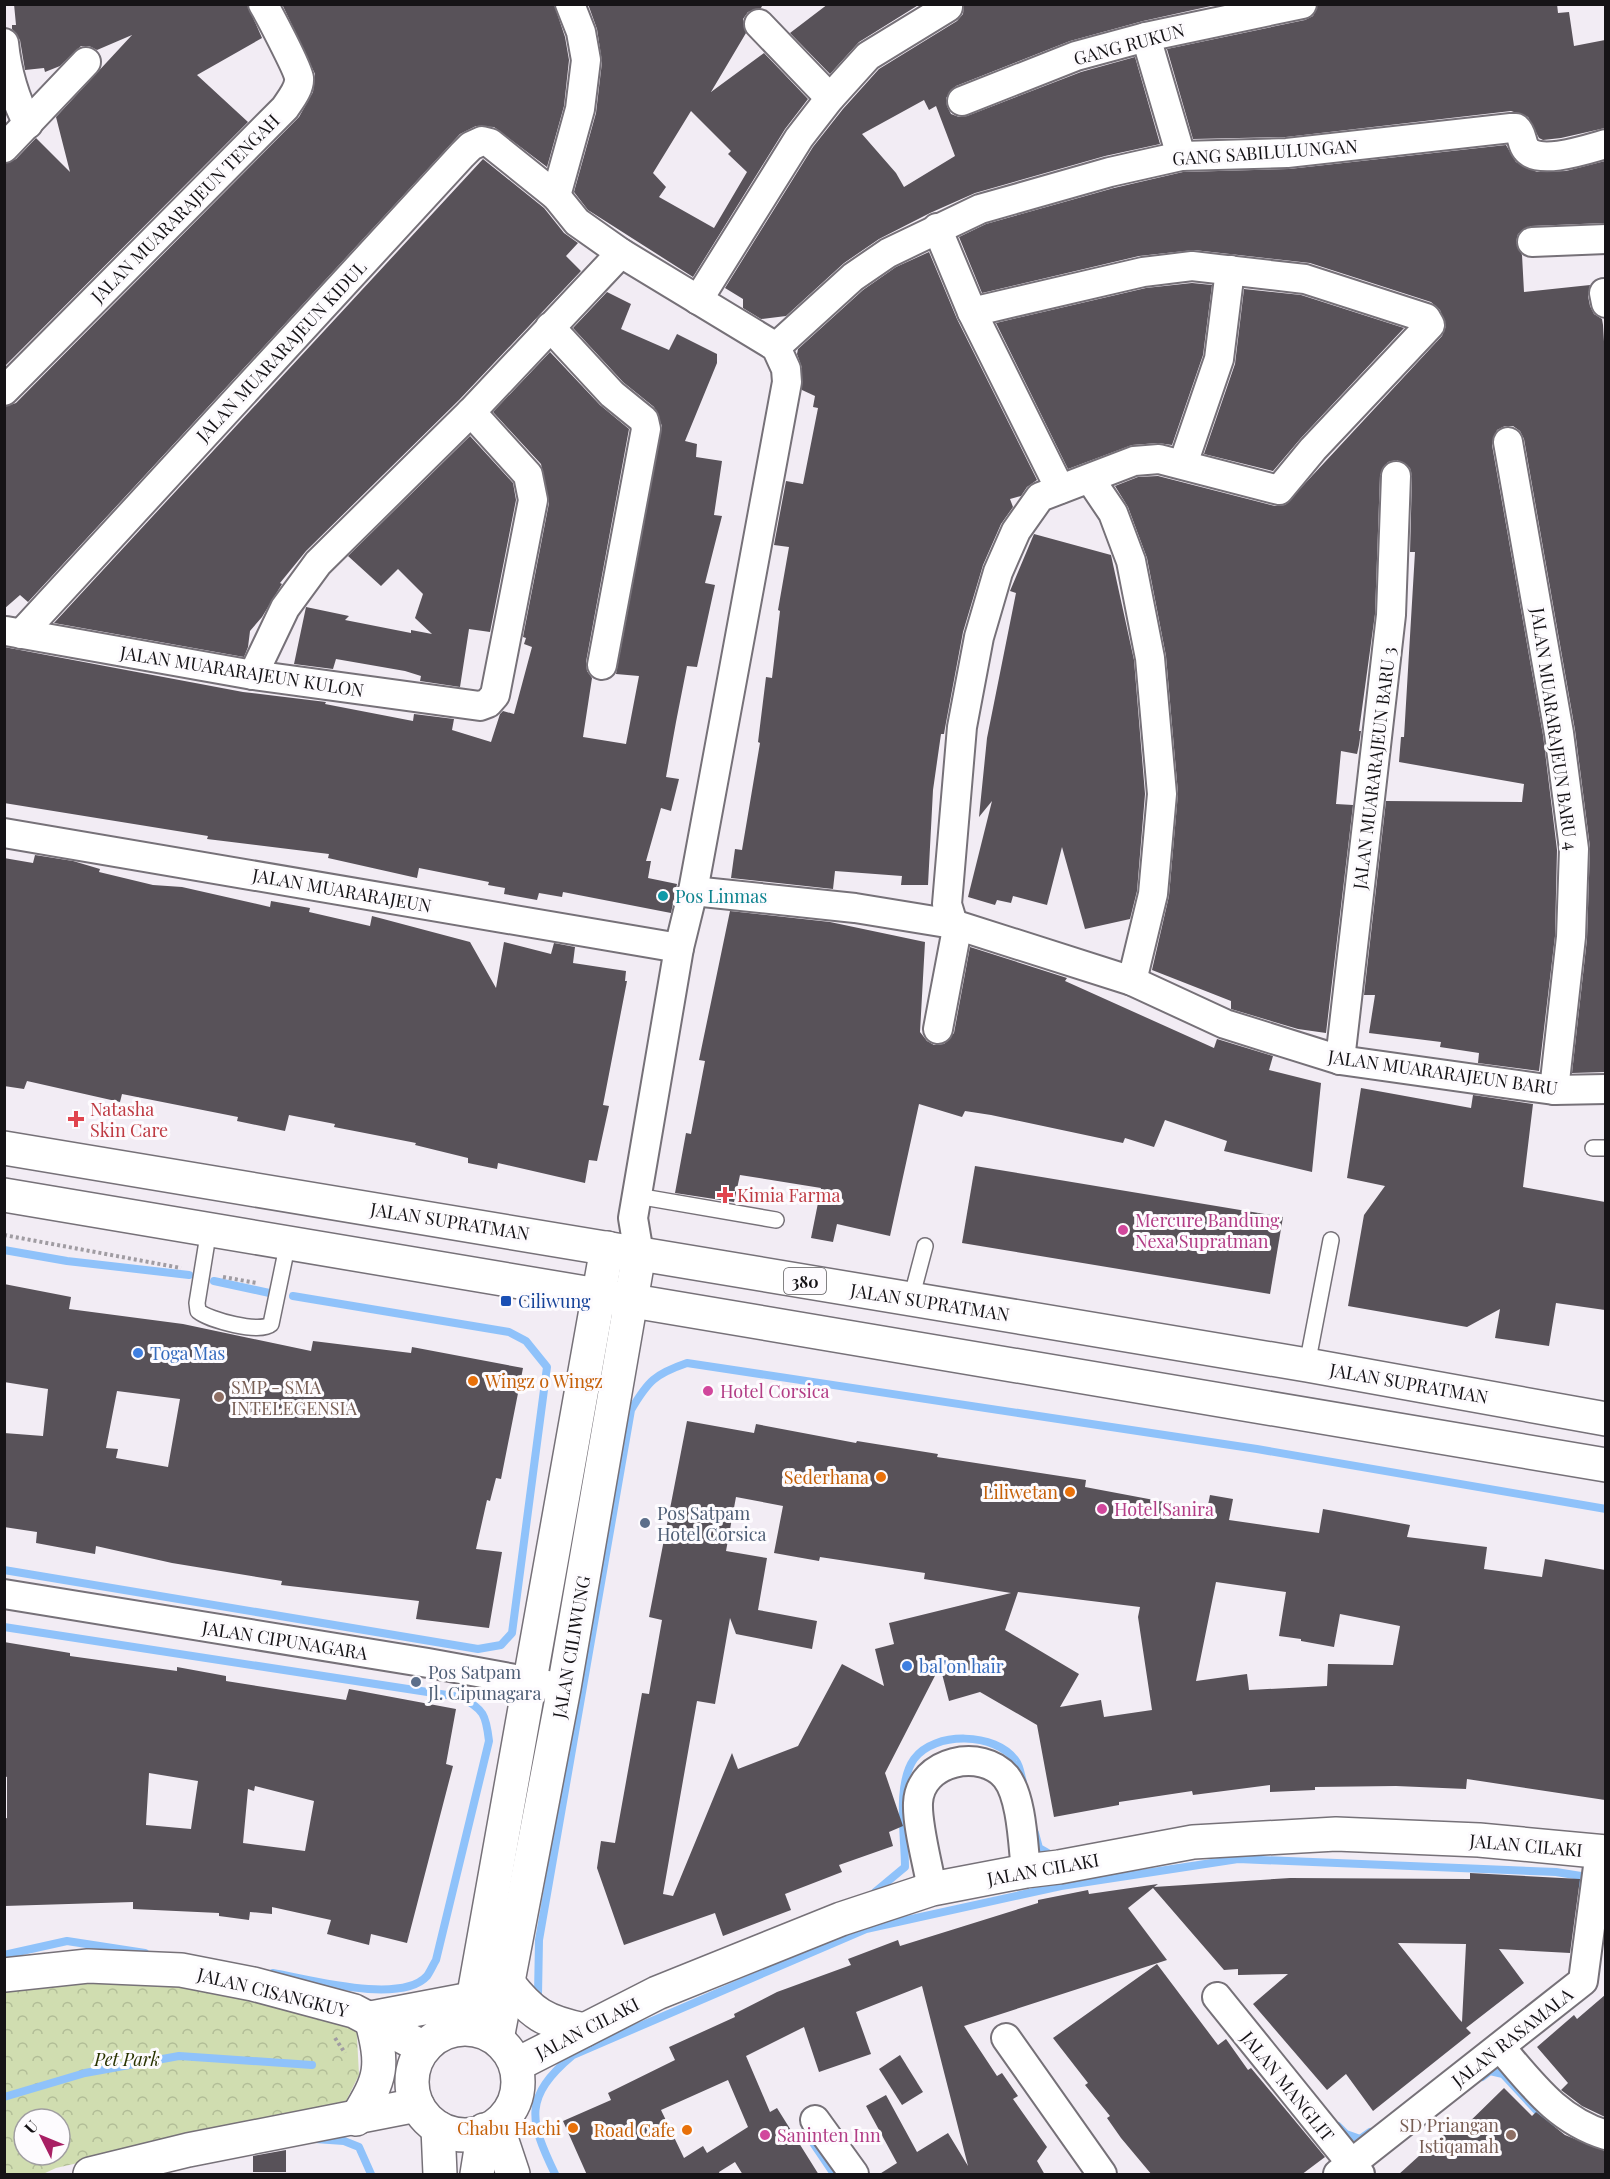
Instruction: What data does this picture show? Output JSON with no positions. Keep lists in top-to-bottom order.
{
  "streets": {
    "street": [
      "GANG RUKUN",
      "GANG SABILULUNGAN",
      "JALAN MUARARAJEUN TENGAH",
      "JALAN MUARARAJEUN KIDUL",
      "JALAN MUARARAJEUN KULON",
      "JALAN MUARARAJEUN BARU 4",
      "JALAN MUARARAJEUN BARU 3",
      "JALAN MUARARAJEUN",
      "JALAN MUARARAJEUN BARU",
      "JALAN SUPRATMAN",
      "380",
      "JALAN CIPUNAGARA",
      "JALAN CILIWUNG",
      "JALAN CILAKI",
      "JALAN CISANGKUY",
      "JALAN RASAMALA",
      "JALAN MANGLIT"
    ]
  },
  "crossings": [
    ["GANG SABILULUNGAN", "JALAN MUARARAJEUN KIDUL"],
    ["JALAN MUARARAJEUN KIDUL", "JALAN MUARARAJEUN KULON"],
    ["JALAN MUARARAJEUN BARU 4", "JALAN MUARARAJEUN BARU"],
    ["JALAN MUARARAJEUN BARU 3", "JALAN MUARARAJEUN BARU"],
    ["JALAN SUPRATMAN", "JALAN CILIWUNG"],
    ["JALAN CIPUNAGARA", "JALAN CILIWUNG"],
    ["JALAN CILIWUNG", "JALAN CILAKI"],
    ["JALAN CILIWUNG", "JALAN CISANGKUY"],
    ["JALAN CILAKI", "JALAN CISANGKUY"],
    ["JALAN CILAKI", "JALAN RASAMALA"],
    ["JALAN RASAMALA", "JALAN MANGLIT"]
  ],
  "parks": ["Pet Park"],
  "places": {
    "other": [
      "Pos Linmas",
      "Mercure Bandung Nexa Supratman",
      "Toga Mas",
      "Wingz o Wingz",
      "Hotel Corsica",
      "SMP - SMA INTELEGENSIA",
      "Sederhana",
      "Liliwetan",
      "Hotel Sanira",
      "Pos Satpam Hotel Corsica",
      "bal'on hair",
      "Pos Satpam Jl. Cipunagara",
      "Chabu Hachi",
      "Road Cafe",
      "Saninten Inn",
      "SD Priangan Istiqamah"
    ],
    "health": ["Natasha Skin Care", "Kimia Farma"],
    "transit": ["Ciliwung"]
  },
  "north": "top left"
}
